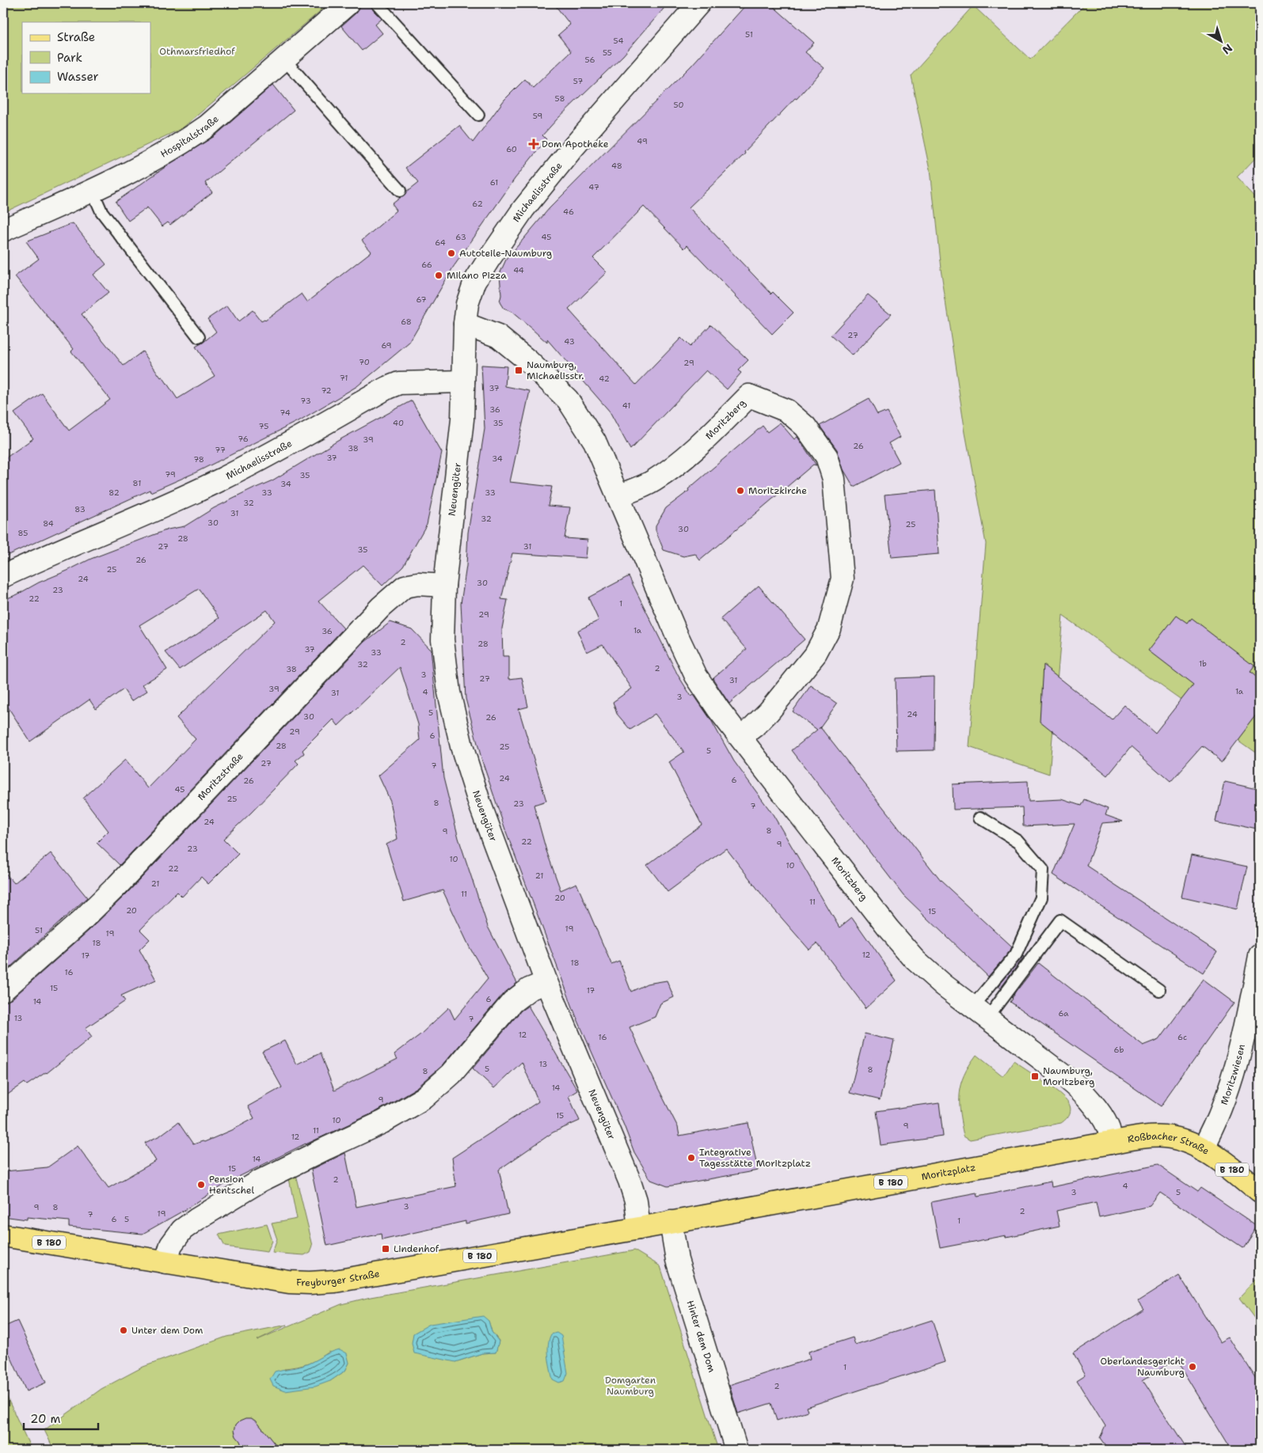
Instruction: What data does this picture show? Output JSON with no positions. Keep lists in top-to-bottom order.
{
  "streets": {
    "main road": [
      "Roßbacher Straße",
      "B 180",
      "Moritzplatz",
      "Freyburger Straße"
    ],
    "street": [
      "Hospitalstraße",
      "Michaelisstraße",
      "Moritzberg",
      "Neuengüter",
      "Moritzstraße",
      "Moritzwiesen",
      "Hinter dem Dom"
    ]
  },
  "crossings": [
    ["Michaelisstraße", "Neuengüter"],
    ["Moritzberg", "Roßbacher Straße"],
    ["Moritzberg", "Moritzplatz"],
    ["Neuengüter", "Moritzstraße"],
    ["Neuengüter", "Freyburger Straße"],
    ["Moritzwiesen", "Roßbacher Straße"],
    ["Roßbacher Straße", "Moritzplatz"],
    ["Moritzplatz", "Freyburger Straße"],
    ["Moritzplatz", "Hinter dem Dom"],
    ["Freyburger Straße", "Hinter dem Dom"]
  ],
  "parks": ["Othmarsfriedhof", "Domgarten Naumburg"],
  "places": {
    "health": ["Dom Apotheke"],
    "other": [
      "Autoteile-Naumburg",
      "Milano Pizza",
      "Moritzkirche",
      "Integrative Tagesstätte Moritzplatz",
      "Pension Hentschel",
      "Unter dem Dom",
      "Oberlandesgericht Naumburg"
    ],
    "transit": ["Naumburg, Michaelisstr.", "Naumburg, Moritzberg", "Lindenhof"]
  },
  "house_numbers": [
    "51",
    "54",
    "55",
    "56",
    "57",
    "58",
    "50",
    "59",
    "49",
    "60",
    "48",
    "61",
    "47",
    "62",
    "46",
    "63",
    "45",
    "64",
    "66",
    "44",
    "67",
    "68",
    "27",
    "43",
    "69",
    "70",
    "29",
    "71",
    "42",
    "37",
    "72",
    "73",
    "41",
    "36",
    "74",
    "40",
    "35",
    "75",
    "76",
    "39",
    "26",
    "38",
    "77",
    "37",
    "34",
    "78",
    "79",
    "35",
    "81",
    "34",
    "82",
    "33",
    "33",
    "32",
    "83",
    "31",
    "32",
    "30",
    "84",
    "25",
    "30",
    "85",
    "28",
    "27",
    "31",
    "35",
    "26",
    "25",
    "24",
    "30",
    "23",
    "22",
    "1",
    "29",
    "1a",
    "36",
    "2",
    "28",
    "37",
    "33",
    "1b",
    "32",
    "2",
    "38",
    "3",
    "27",
    "31",
    "39",
    "1a",
    "4",
    "31",
    "3",
    "5",
    "24",
    "30",
    "26",
    "29",
    "6",
    "28",
    "25",
    "5",
    "27",
    "7",
    "24",
    "6",
    "26",
    "45",
    "25",
    "8",
    "23",
    "7",
    "24",
    "8",
    "9",
    "22",
    "9",
    "23",
    "10",
    "10",
    "22",
    "21",
    "21",
    "11",
    "20",
    "11",
    "20",
    "15",
    "19",
    "51",
    "19",
    "18",
    "12",
    "17",
    "18",
    "16",
    "15",
    "17",
    "6",
    "14",
    "6a",
    "13",
    "7",
    "12",
    "16",
    "6c",
    "6b",
    "13",
    "5",
    "8",
    "8",
    "14",
    "9",
    "15",
    "10",
    "9",
    "11",
    "12",
    "14",
    "15",
    "2",
    "4",
    "3",
    "5",
    "3",
    "9",
    "8",
    "2",
    "19",
    "7",
    "6",
    "5",
    "1",
    "1",
    "2"
  ],
  "legend": ["Straße", "Park", "Wasser"],
  "scale_bar": "20 m",
  "north": "bottom right"
}
